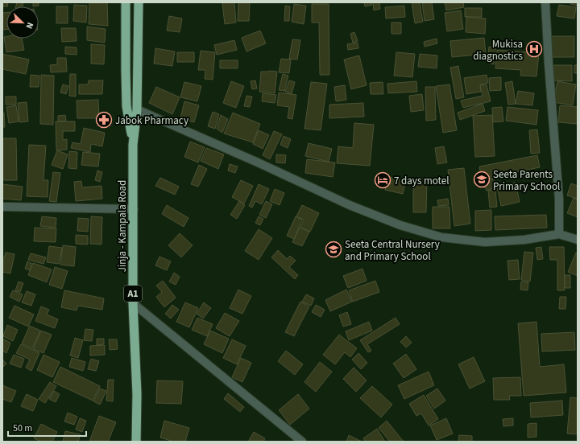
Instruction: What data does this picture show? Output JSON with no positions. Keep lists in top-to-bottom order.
{
  "streets": {
    "highway": ["Jinja - Kampala Road", "A1"]
  },
  "places": {
    "hospital": ["Mukisa diagnostics"],
    "pharmacy": ["Jabok Pharmacy"],
    "school or university": ["Seeta Parents Primary School", "Seeta Central Nursery and Primary School"],
    "hotel": ["7 days motel"]
  },
  "scale_bar": "50 m",
  "north": "bottom right"
}
